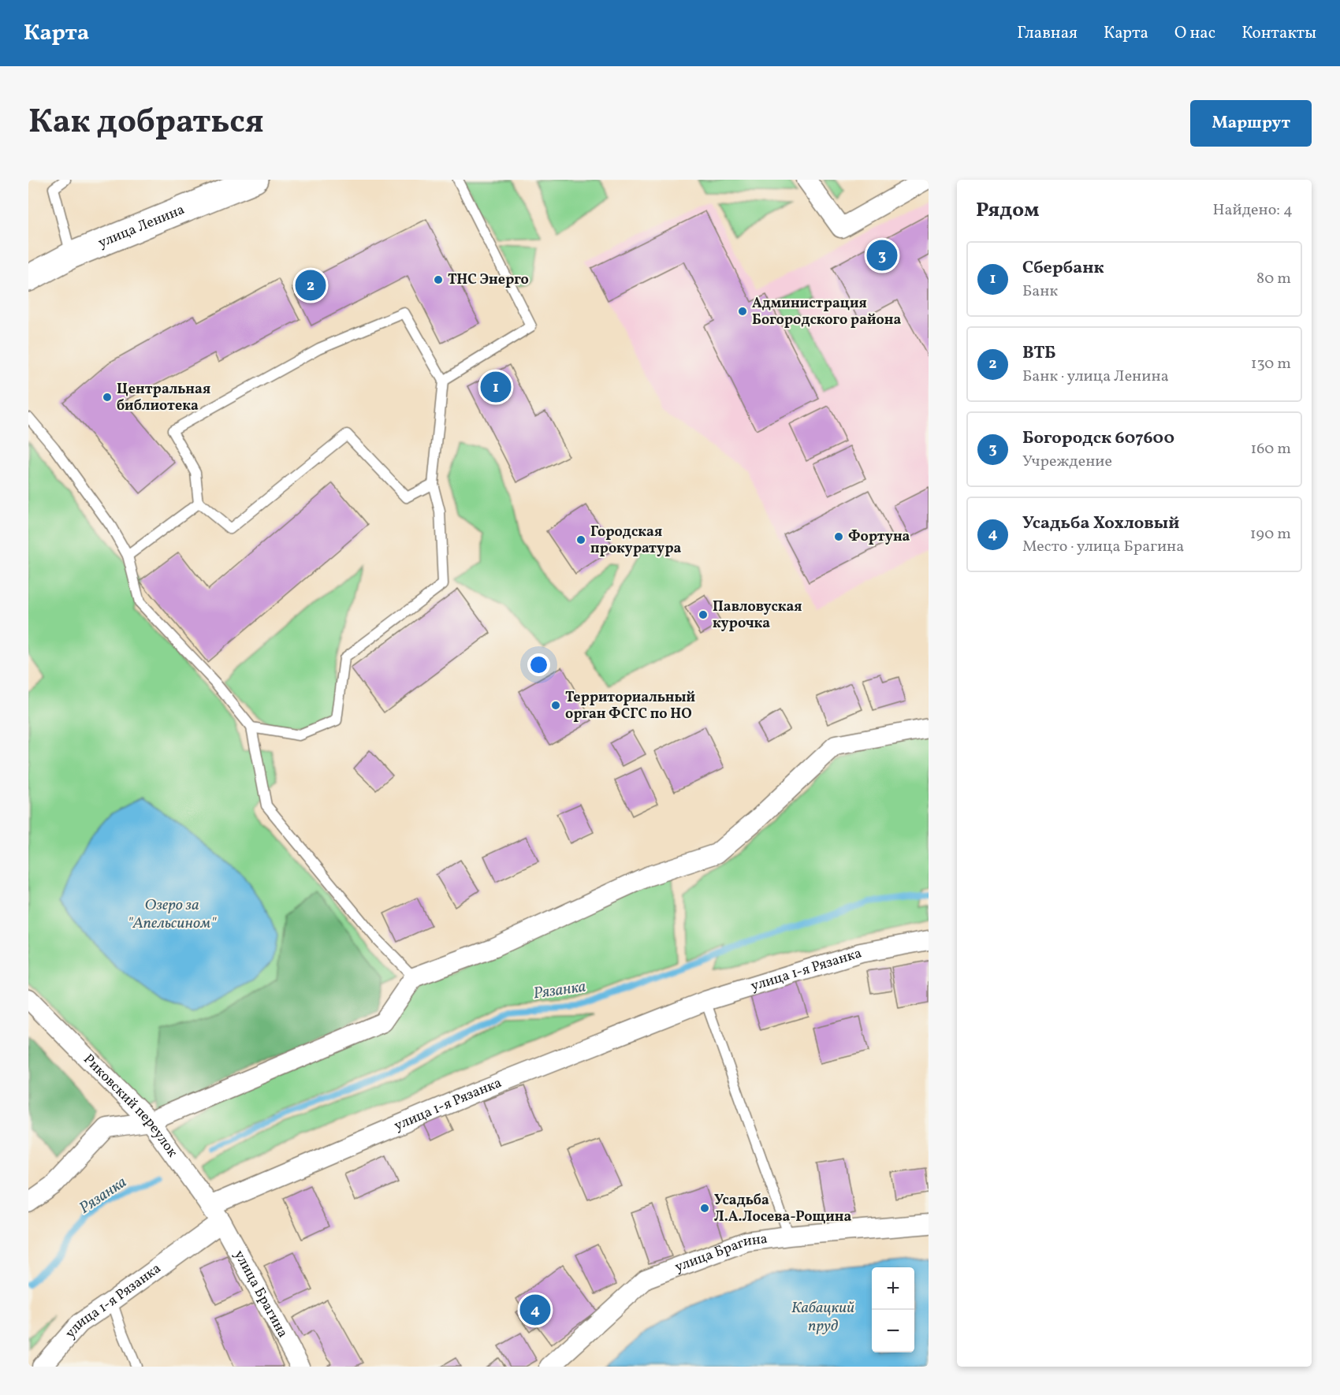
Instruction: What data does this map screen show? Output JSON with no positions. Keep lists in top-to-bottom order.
{
  "streets": {
    "main road": ["улица Ленина"],
    "street": ["улица 1-я Рязанка", "Риковский переулок", "улица Брагина"]
  },
  "crossings": [
    ["улица 1-я Рязанка", "Риковский переулок"],
    ["улица 1-я Рязанка", "улица Брагина"]
  ],
  "water": ["Озеро за \"Апельсином\"", "Рязанка", "Кабацкий пруд"],
  "places": [
    "ТНС Энерго",
    "Администрация Богородского района",
    "Центральная библиотека",
    "Фортуна",
    "Городская прокуратура",
    "Павловуская курочка",
    "Территориальный орган ФСГС по НО",
    "Усадьба Л.А.Лосева-Рощина"
  ],
  "page": {
    "header": "Карта",
    "nav": [
      "Главная",
      "Карта",
      "О нас",
      "Контакты"
    ],
    "title": "Как добраться",
    "buttons": "Маршрут",
    "heading": ["Рядом", "Найдено: 4"],
    "pins": [
      "3",
      "2",
      "1",
      "4"
    ],
    "list": [
      {
        "mark": "1",
        "name": "Сбербанк",
        "note": "Банк",
        "value": "80 m"
      },
      {
        "mark": "2",
        "name": "ВТБ",
        "note": "Банк · улица Ленина",
        "value": "130 m"
      },
      {
        "mark": "3",
        "name": "Богородск 607600",
        "note": "Учреждение",
        "value": "160 m"
      },
      {
        "mark": "4",
        "name": "Усадьба Хохловый",
        "note": "Место · улица Брагина",
        "value": "190 m"
      }
    ],
    "map_buttons": ["+", "−"]
  }
}
